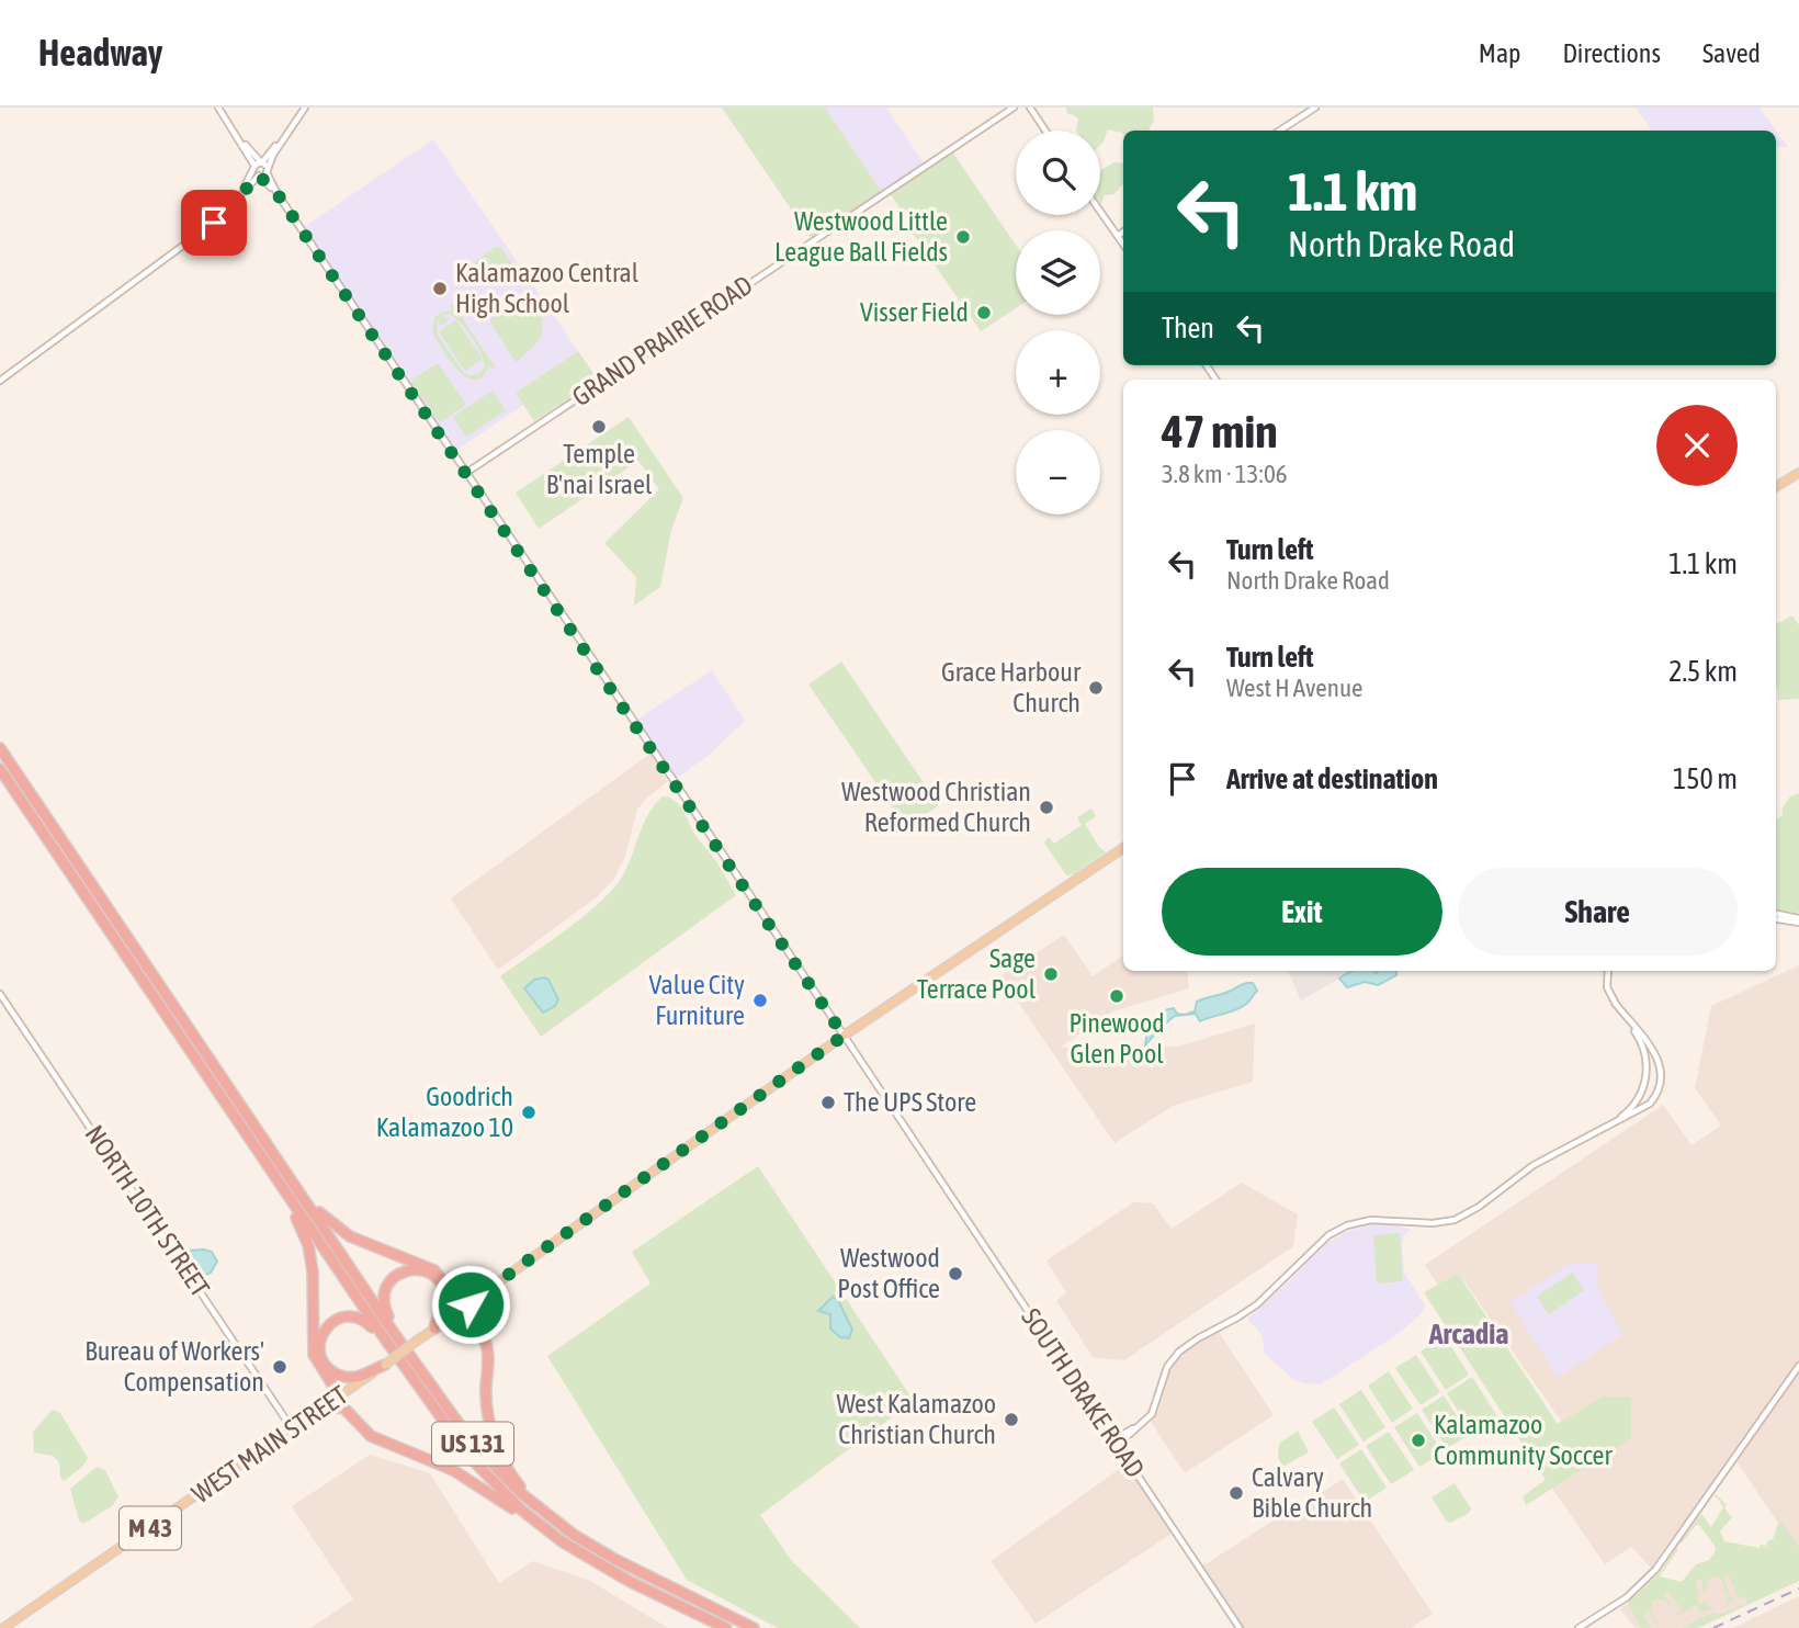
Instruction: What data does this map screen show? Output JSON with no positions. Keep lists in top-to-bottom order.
{
  "streets": {
    "highway": ["US 131"],
    "main road": ["WEST MAIN STREET", "M 43"],
    "street": ["GRAND PRAIRIE ROAD", "NORTH 10TH STREET", "SOUTH DRAKE ROAD"]
  },
  "crossings": [
    ["GRAND PRAIRIE ROAD", "SOUTH DRAKE ROAD"],
    ["NORTH 10TH STREET", "WEST MAIN STREET"],
    ["SOUTH DRAKE ROAD", "WEST MAIN STREET"]
  ],
  "districts": ["Arcadia"],
  "places": [
    "Westwood Little League Ball Fields",
    "Kalamazoo Central High School",
    "Visser Field",
    "Temple B'nai Israel",
    "Grace Harbour Church",
    "Westwood Christian Reformed Church",
    "Sage Terrace Pool",
    "Pinewood Glen Pool",
    "Value City Furniture",
    "The UPS Store",
    "Goodrich Kalamazoo 10",
    "Westwood Post Office",
    "Bureau of Workers' Compensation",
    "West Kalamazoo Christian Church",
    "Kalamazoo Community Soccer",
    "Calvary Bible Church"
  ],
  "page": {
    "header": "Headway",
    "nav": ["Map", "Directions", "Saved"],
    "map_buttons": ["+", "−"],
    "turn": ["1.1 km", "North Drake Road"],
    "then": "Then",
    "heading": ["47 min", "3.8 km · 13:06"],
    "list": [
      {
        "name": "Turn left",
        "note": "North Drake Road",
        "value": "1.1 km"
      },
      {
        "name": "Turn left",
        "note": "West H Avenue",
        "value": "2.5 km"
      },
      {
        "name": "Arrive at destination",
        "value": "150 m"
      }
    ],
    "buttons": ["Exit", "Share"]
  }
}
